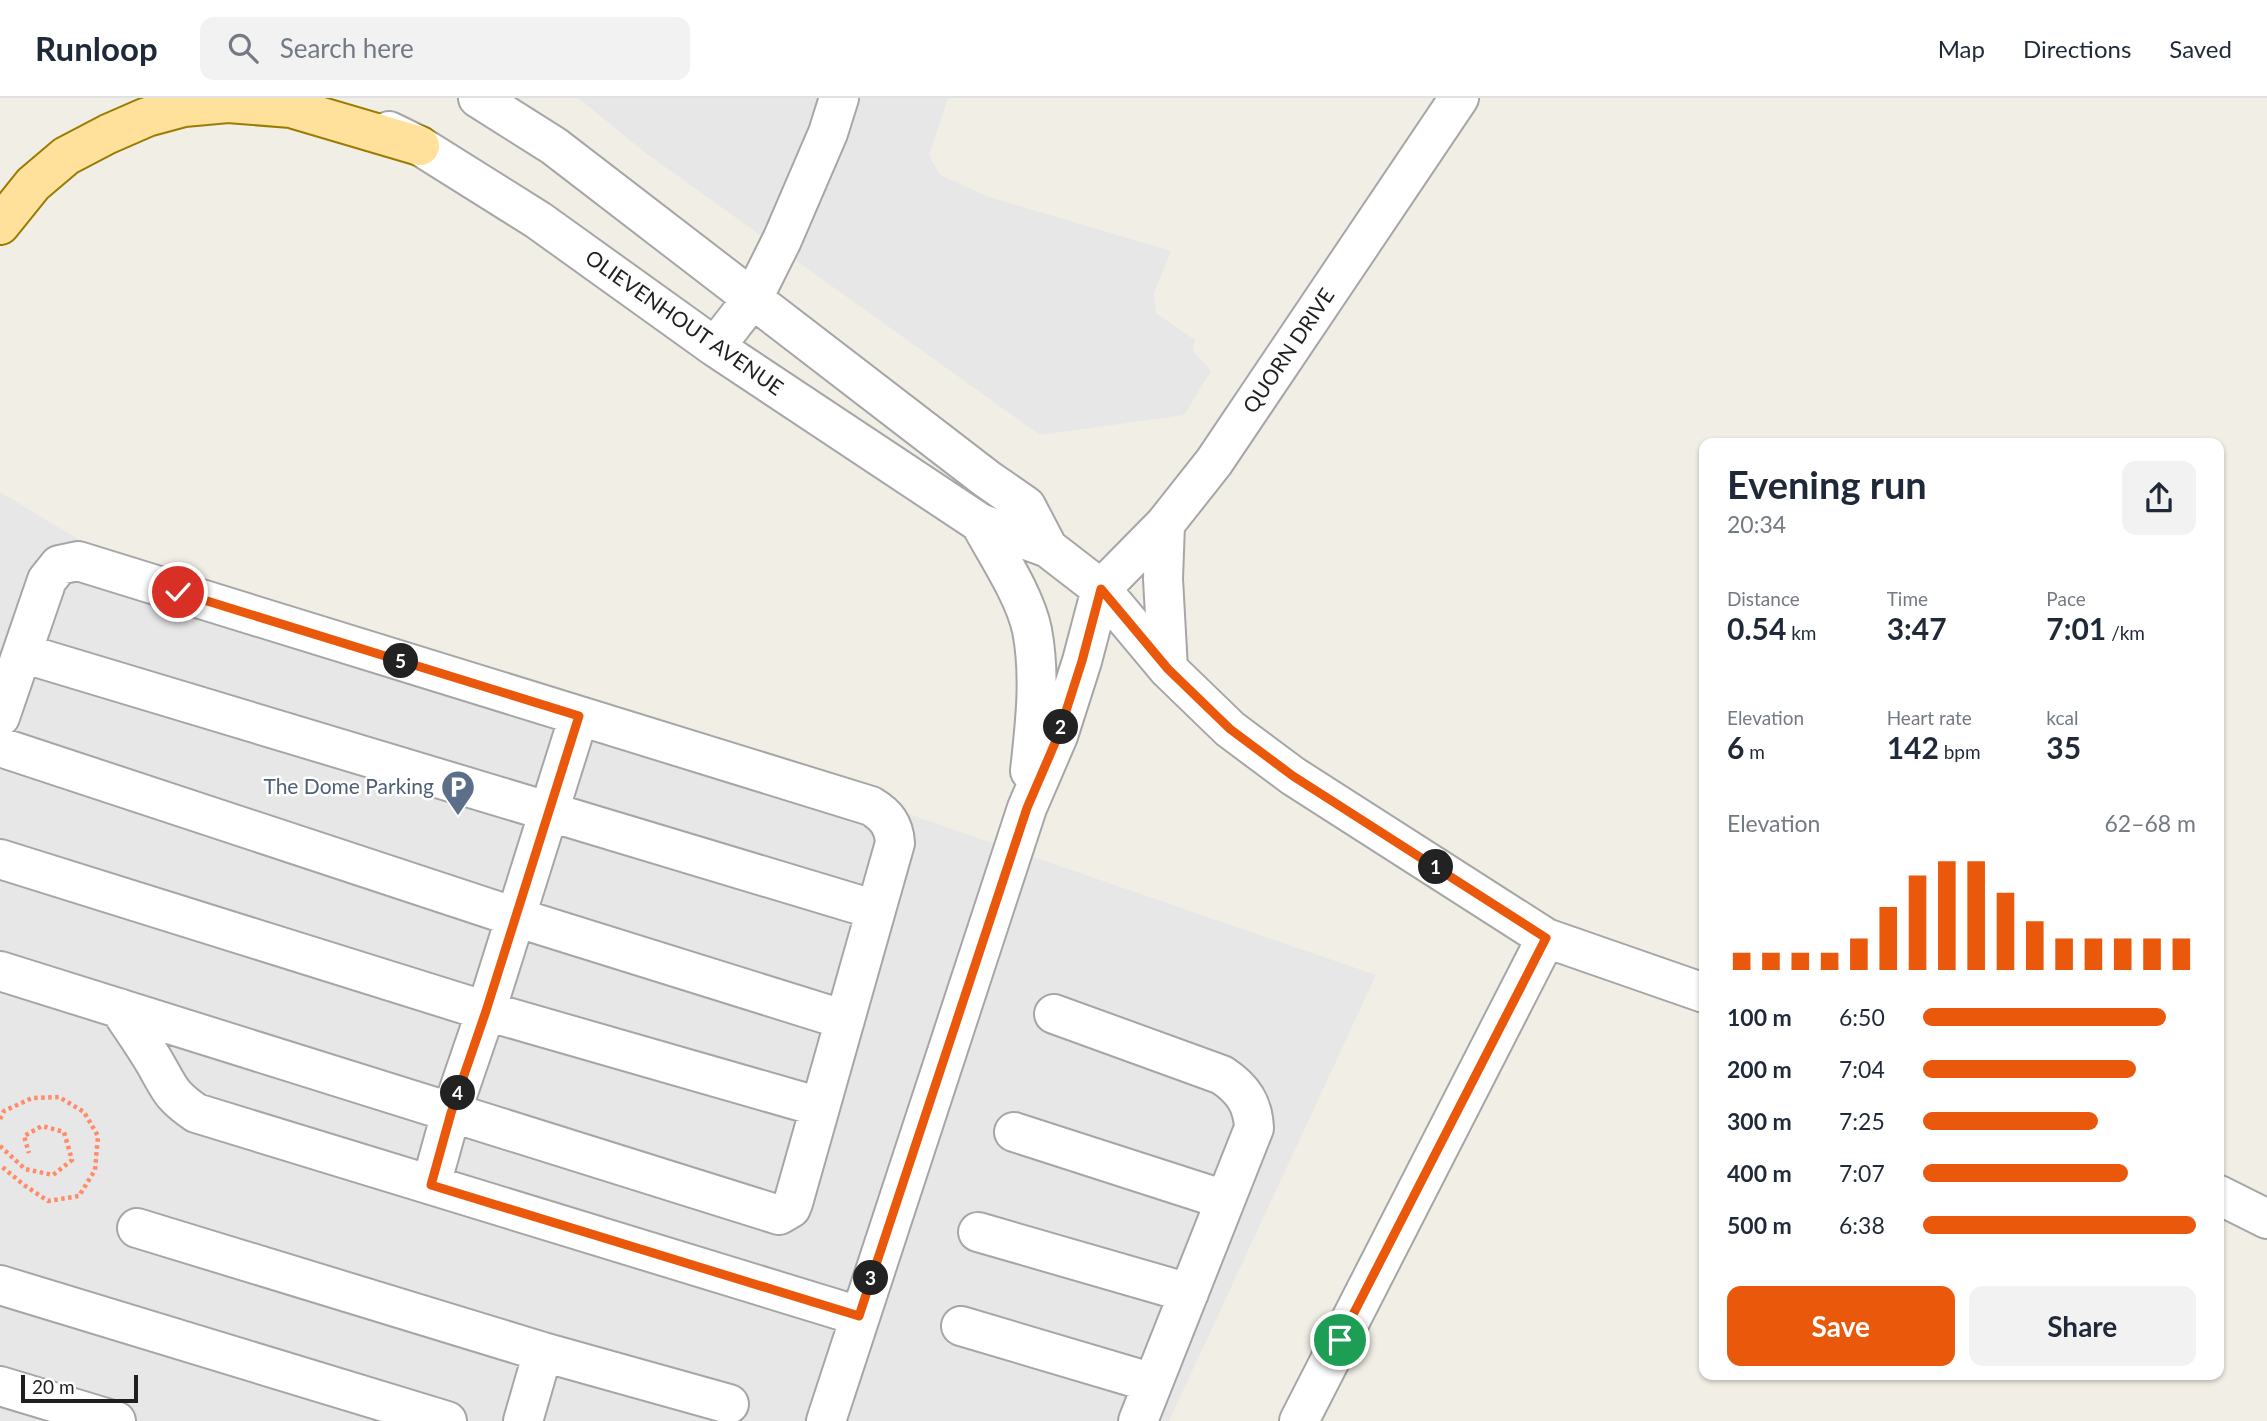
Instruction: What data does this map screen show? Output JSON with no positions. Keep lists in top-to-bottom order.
{
  "streets": {
    "street": ["OLIEVENHOUT AVENUE", "QUORN DRIVE"]
  },
  "crossings": [
    ["OLIEVENHOUT AVENUE", "QUORN DRIVE"]
  ],
  "places": {
    "parking": ["The Dome Parking"]
  },
  "scale_bar": "20 m",
  "page": {
    "header": "Runloop",
    "search": "Search here",
    "nav": ["Map", "Directions", "Saved"],
    "heading": ["Evening run", "20:34"],
    "stats": [
      ["Distance", "0.54 km"],
      ["Time", "3:47"],
      ["Pace", "7:01 /km"],
      ["Elevation", "6 m"],
      ["Heart rate", "142 bpm"],
      ["kcal", "35"]
    ],
    "pins": [
      "5",
      "2",
      "1",
      "4",
      "3"
    ],
    "chart": ["Elevation", "62–68 m"],
    "list": [
      {
        "name": "100 m",
        "note": "6:50"
      },
      {
        "name": "200 m",
        "note": "7:04"
      },
      {
        "name": "300 m",
        "note": "7:25"
      },
      {
        "name": "400 m",
        "note": "7:07"
      },
      {
        "name": "500 m",
        "note": "6:38"
      }
    ],
    "buttons": ["Save", "Share"],
    "scale": "20 m"
  }
}
